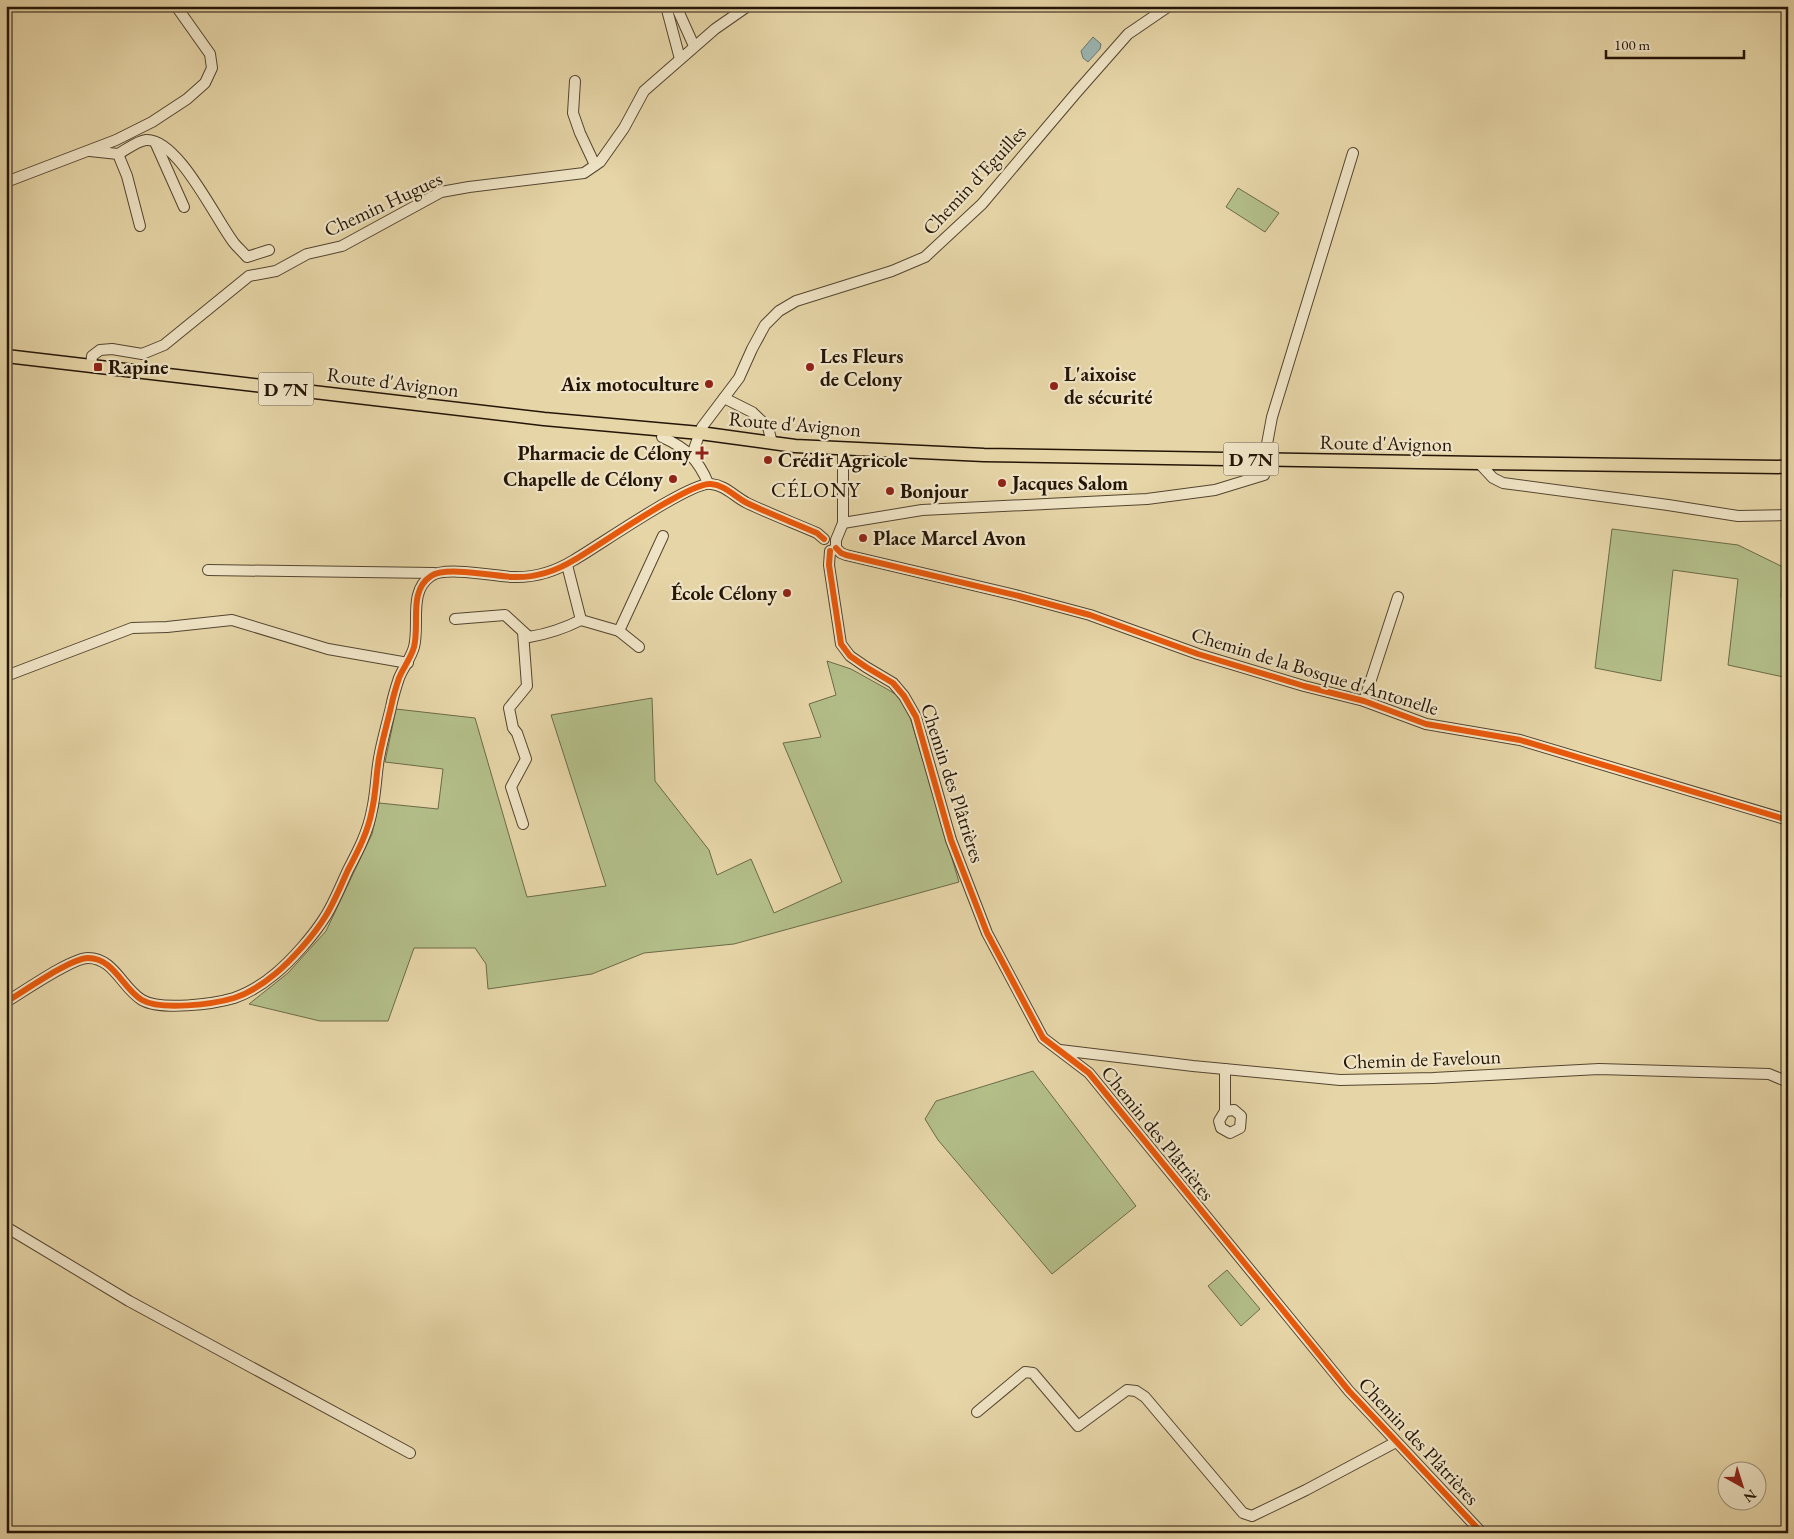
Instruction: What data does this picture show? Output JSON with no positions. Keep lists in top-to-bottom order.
{
  "streets": {
    "main road": ["Route d'Avignon", "D 7N"],
    "street": [
      "Chemin d'Eguilles",
      "Chemin Hugues",
      "Chemin de la Bosque d'Antonelle",
      "Chemin des Plâtrières",
      "Chemin de Faveloun"
    ]
  },
  "crossings": [
    ["Chemin d'Eguilles", "Route d'Avignon"],
    ["Chemin Hugues", "Route d'Avignon"],
    ["Chemin de la Bosque d'Antonelle", "Chemin des Plâtrières"],
    ["Chemin des Plâtrières", "Chemin de Faveloun"]
  ],
  "districts": ["CÉLONY"],
  "places": {
    "transit": ["Rapine"],
    "other": [
      "Les Fleurs de Celony",
      "Aix motoculture",
      "L'aixoise de sécurité",
      "Crédit Agricole",
      "Chapelle de Célony",
      "Jacques Salom",
      "Bonjour",
      "Place Marcel Avon",
      "École Célony"
    ],
    "health": ["Pharmacie de Célony"]
  },
  "scale_bar": "100 m",
  "north": "bottom right"
}
